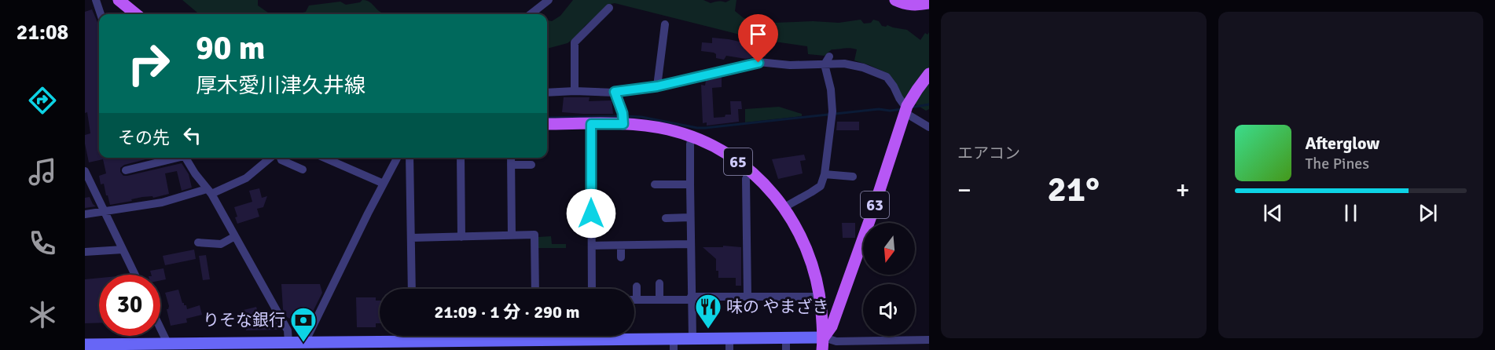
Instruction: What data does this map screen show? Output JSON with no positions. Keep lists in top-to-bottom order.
{
  "streets": {
    "main road": ["65", "63"]
  },
  "crossings": [
    ["65", "63"]
  ],
  "places": {
    "restaurant": ["味の やまざき"],
    "bank": ["りそな銀行"]
  },
  "north": "bottom",
  "page": {
    "tabs": "21:08",
    "tile": "エアコン",
    "turn": ["90 m", "厚木愛川津久井線"],
    "then": "その先",
    "song": ["Afterglow", "The Pines"],
    "heat": ["−", "21°", "+"],
    "limit": "30",
    "trip": "21:09 · 1 分 · 290 m"
  }
}
